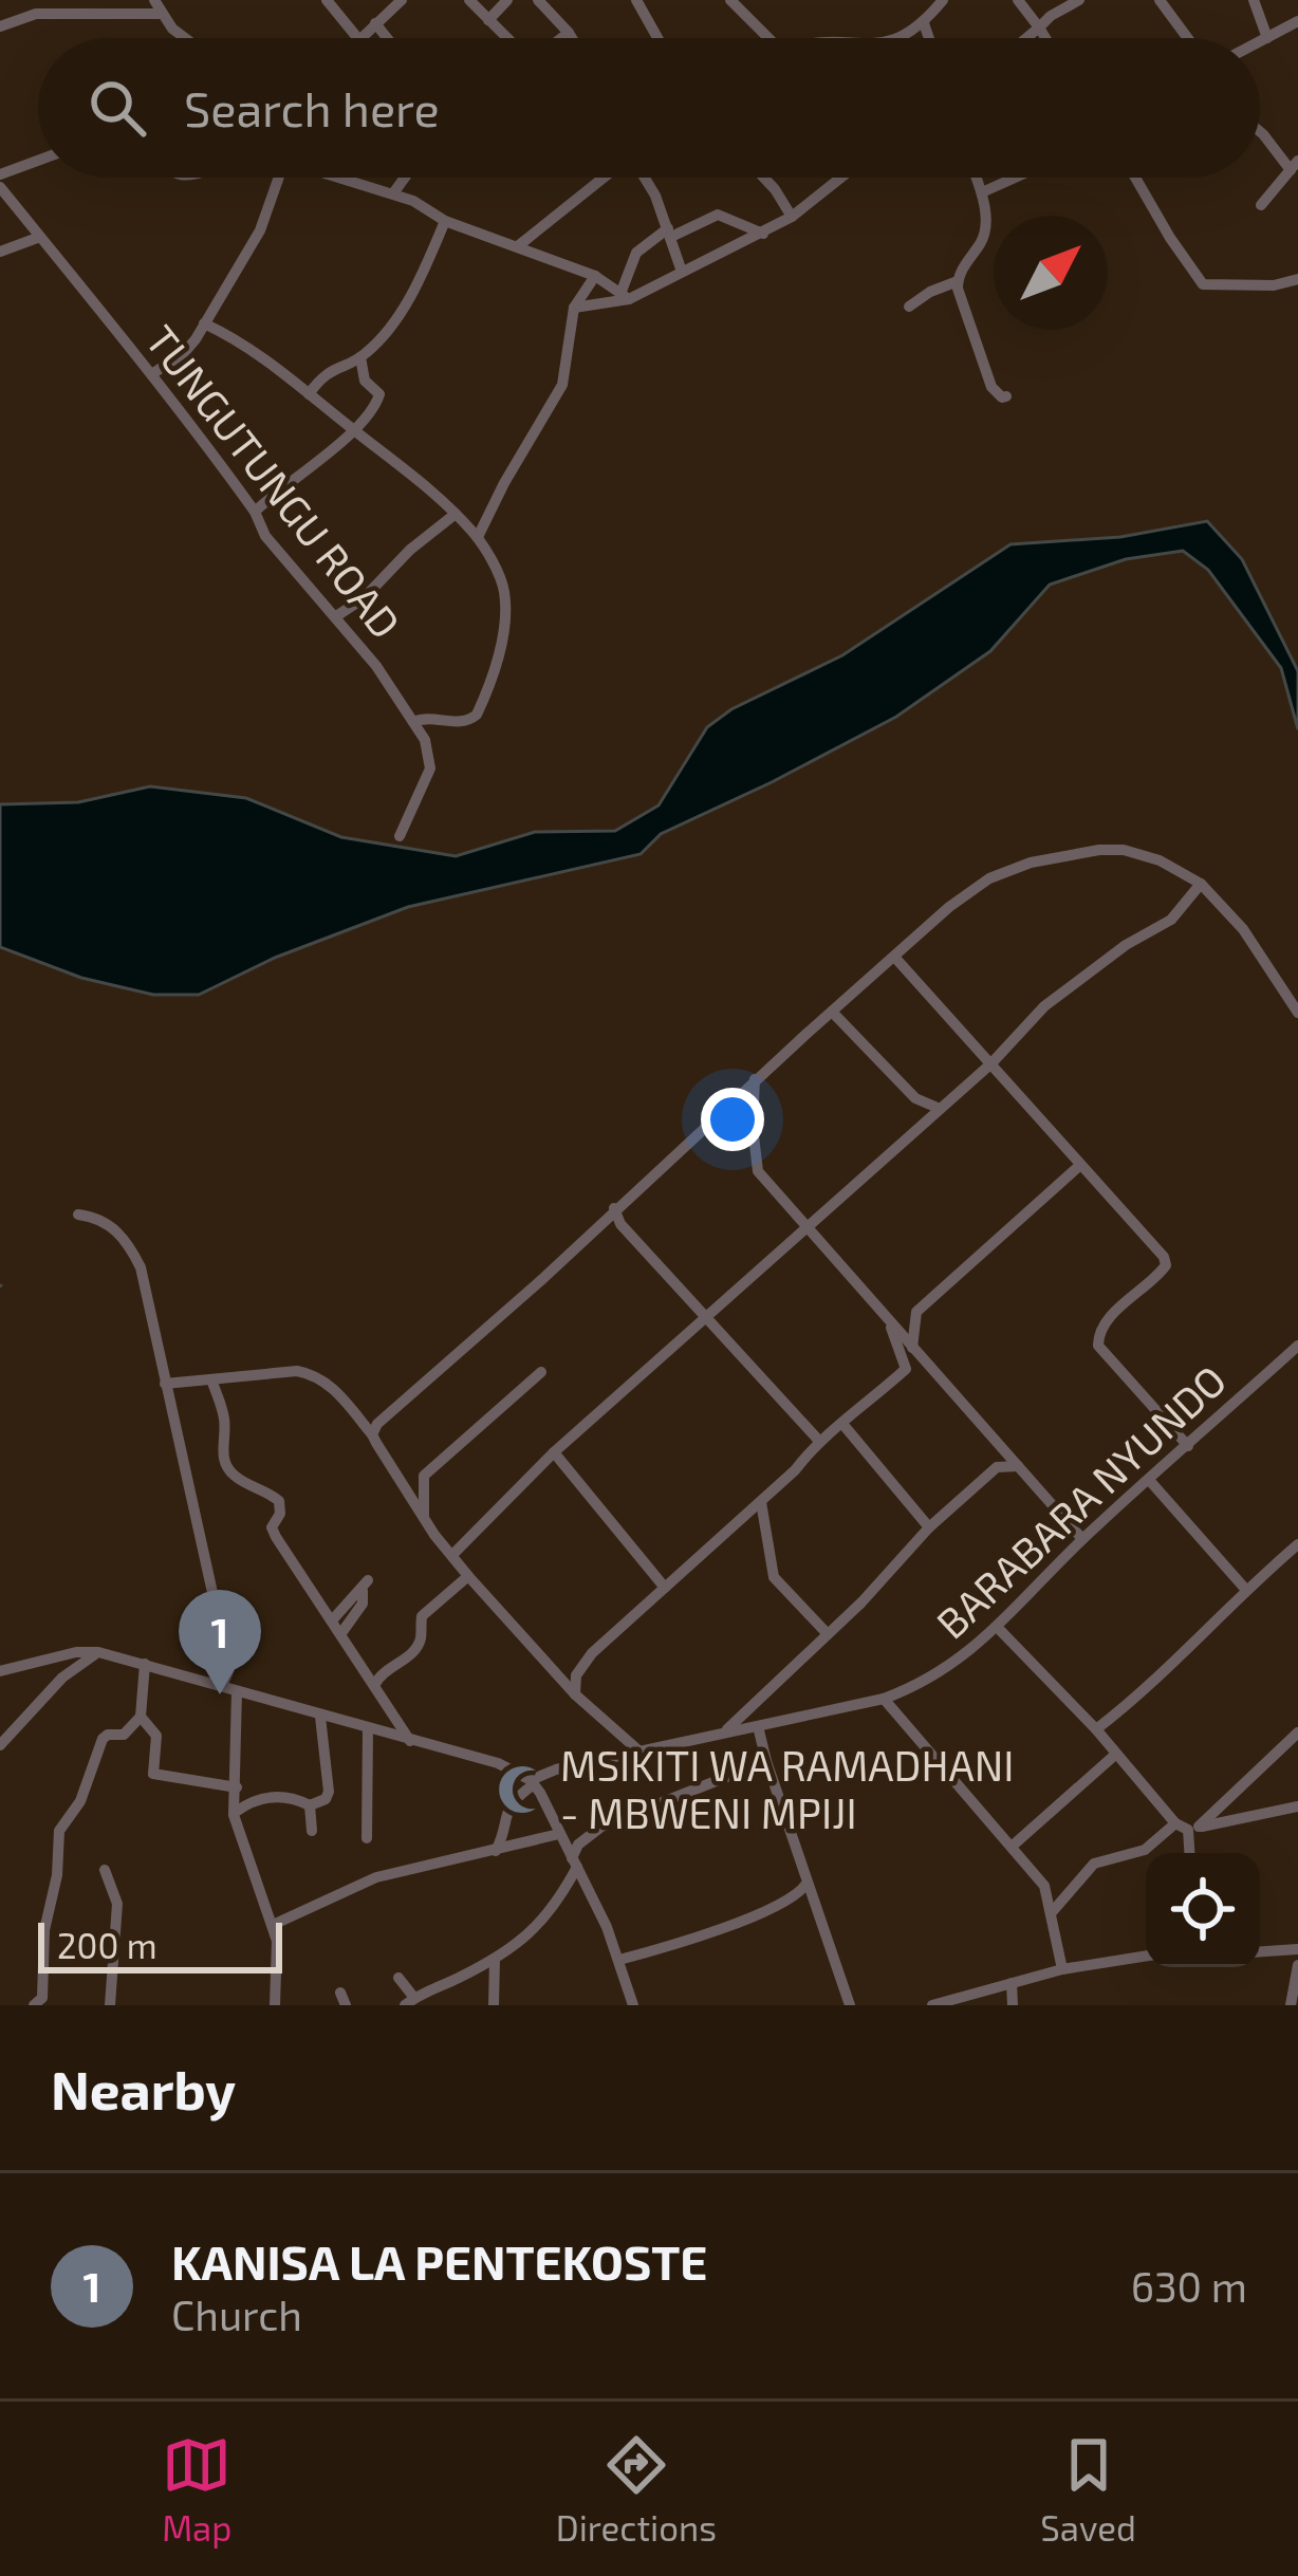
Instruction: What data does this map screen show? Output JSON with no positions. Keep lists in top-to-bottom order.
{
  "streets": {
    "street": ["TUNGUTUNGU ROAD", "BARABARA NYUNDO"]
  },
  "places": {
    "mosque": ["MSIKITI WA RAMADHANI - MBWENI MPIJI"]
  },
  "scale_bar": "200 m",
  "north": "top right",
  "page": {
    "search": "Search here",
    "pins": "1",
    "scale": "200 m",
    "heading": "Nearby",
    "list": [
      {
        "mark": "1",
        "name": "KANISA LA PENTEKOSTE",
        "note": "Church",
        "value": "630 m"
      }
    ],
    "nav": ["Map", "Directions", "Saved"]
  }
}
